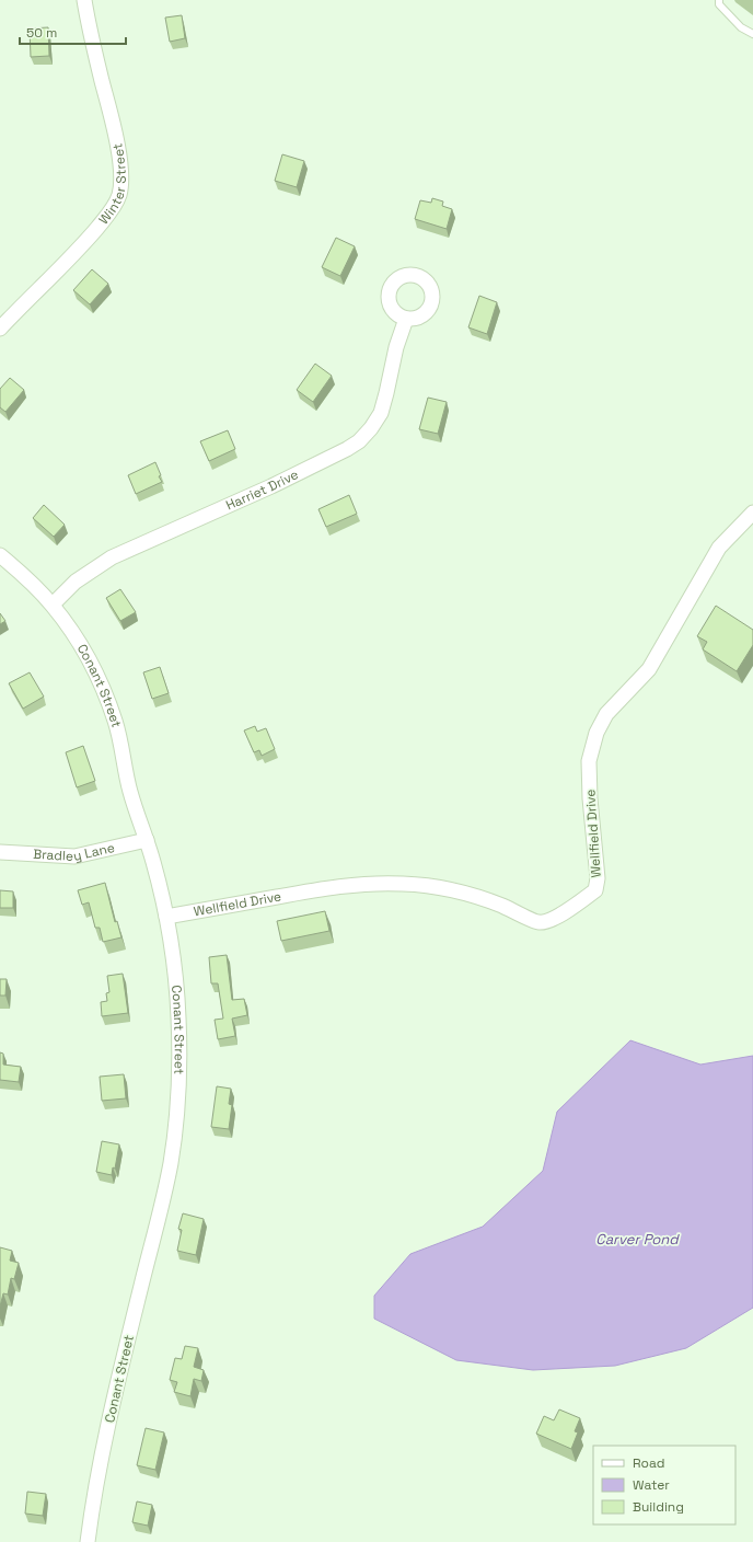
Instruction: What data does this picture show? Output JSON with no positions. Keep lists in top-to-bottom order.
{
  "streets": {
    "street": [
      "Winter Street",
      "Harriet Drive",
      "Conant Street",
      "Wellfield Drive",
      "Bradley Lane"
    ]
  },
  "crossings": [
    ["Harriet Drive", "Conant Street"],
    ["Conant Street", "Wellfield Drive"],
    ["Conant Street", "Bradley Lane"]
  ],
  "water": ["Carver Pond"],
  "legend": ["Road", "Water", "Building"],
  "scale_bar": "50 m"
}
